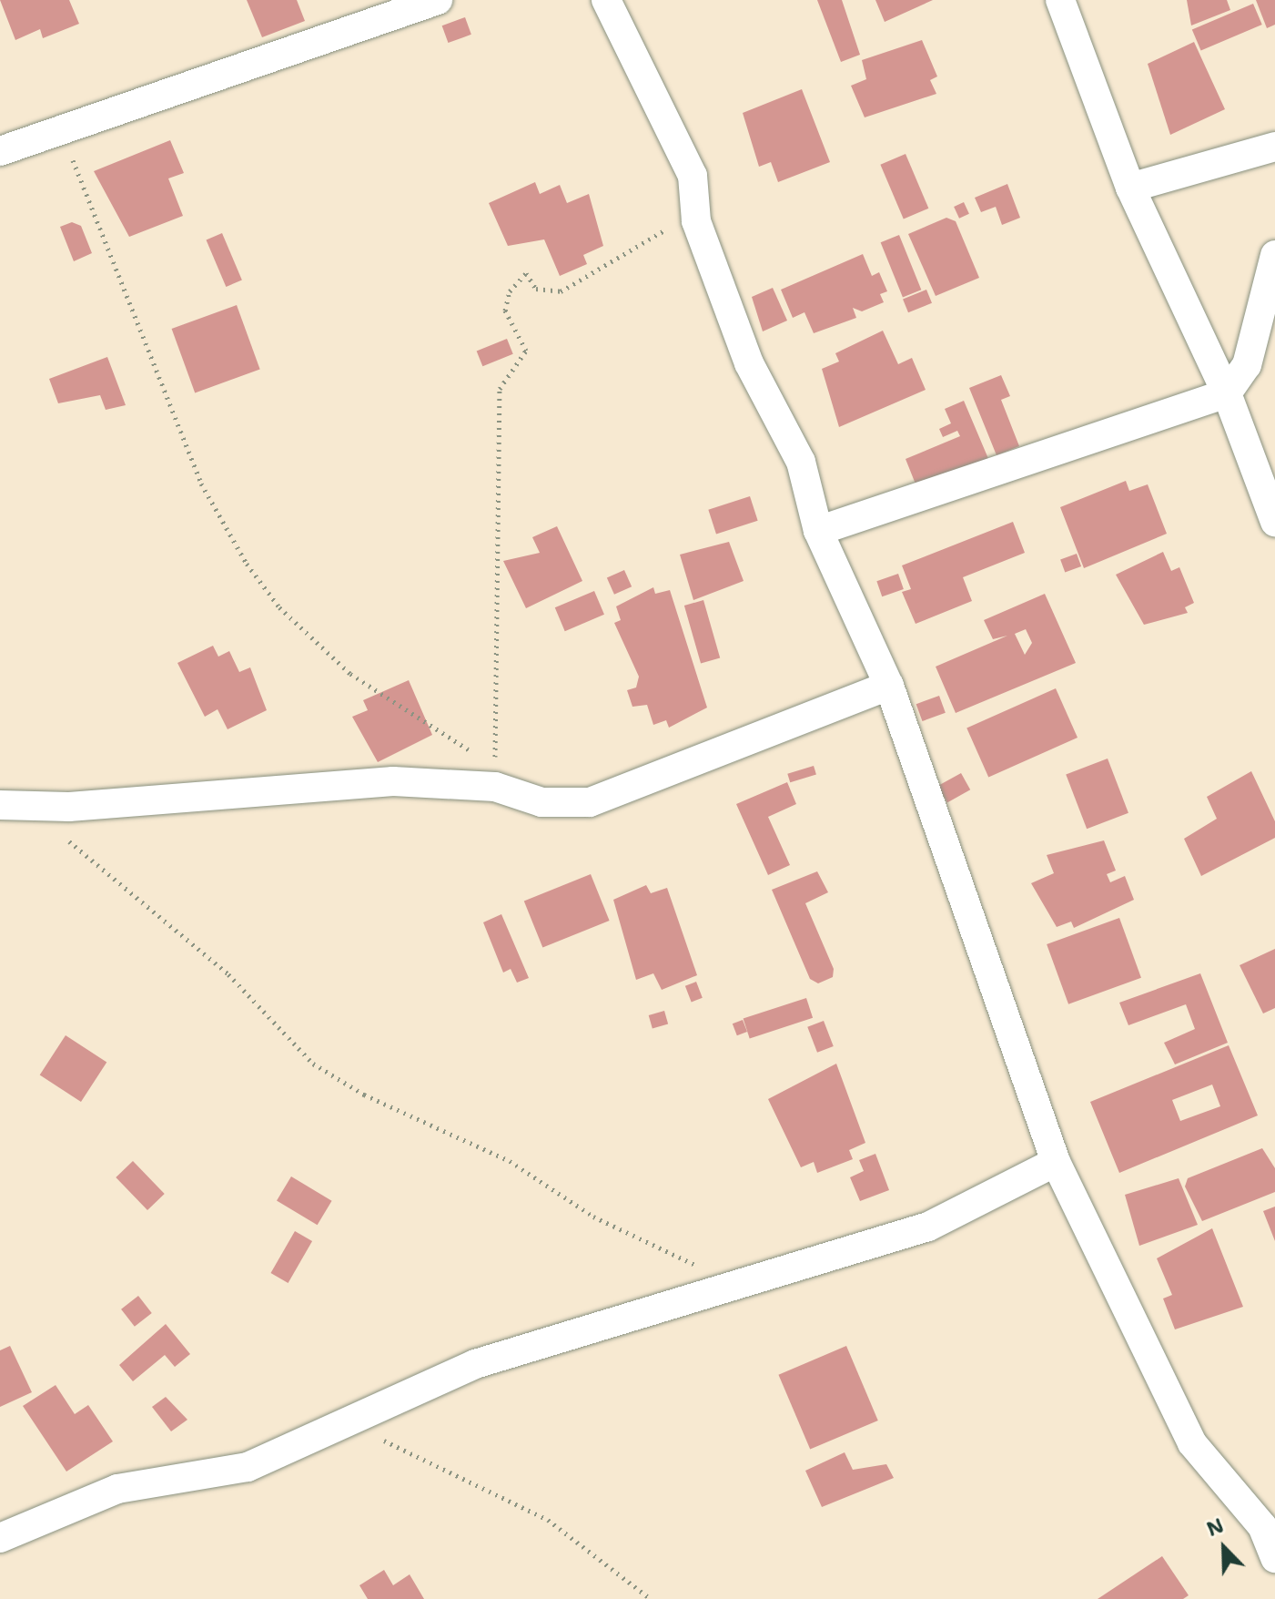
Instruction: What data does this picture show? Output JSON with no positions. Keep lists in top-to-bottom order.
{
  "north": "top left"
}
